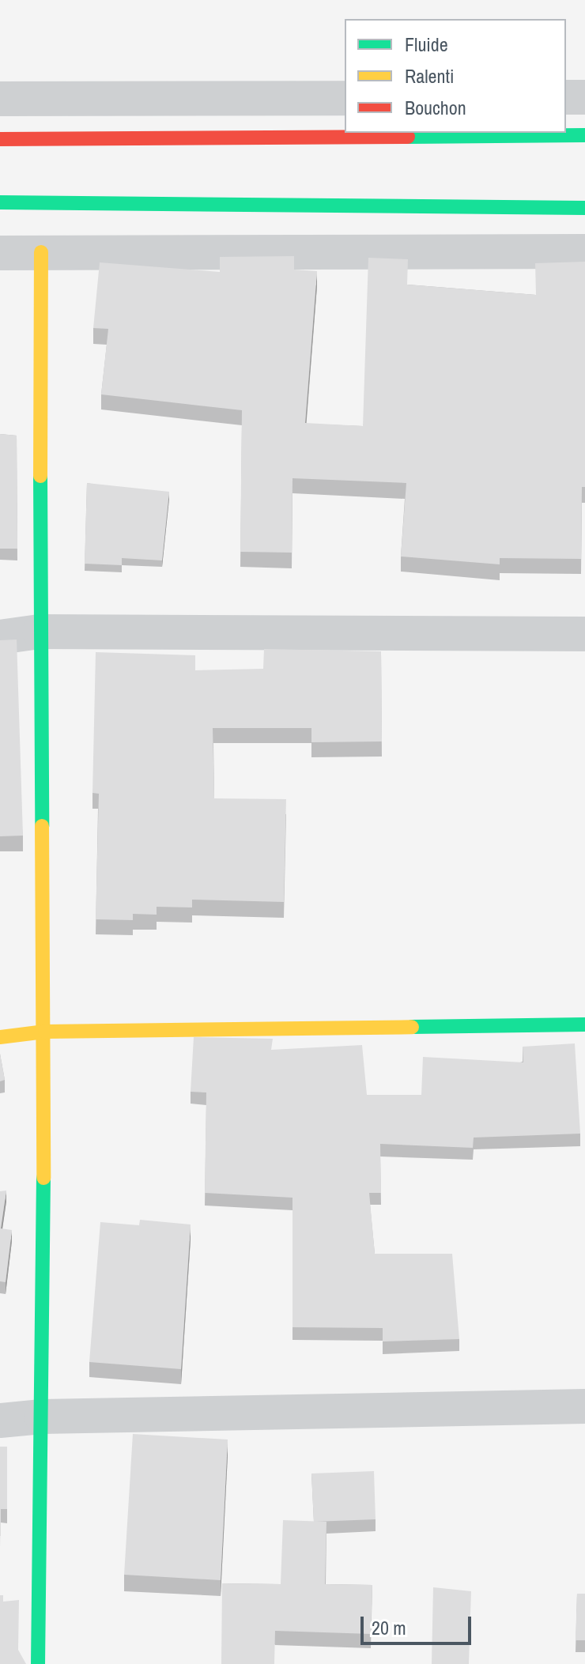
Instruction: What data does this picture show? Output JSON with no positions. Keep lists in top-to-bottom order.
{
  "legend": ["Fluide", "Ralenti", "Bouchon"],
  "scale_bar": "20 m"
}
